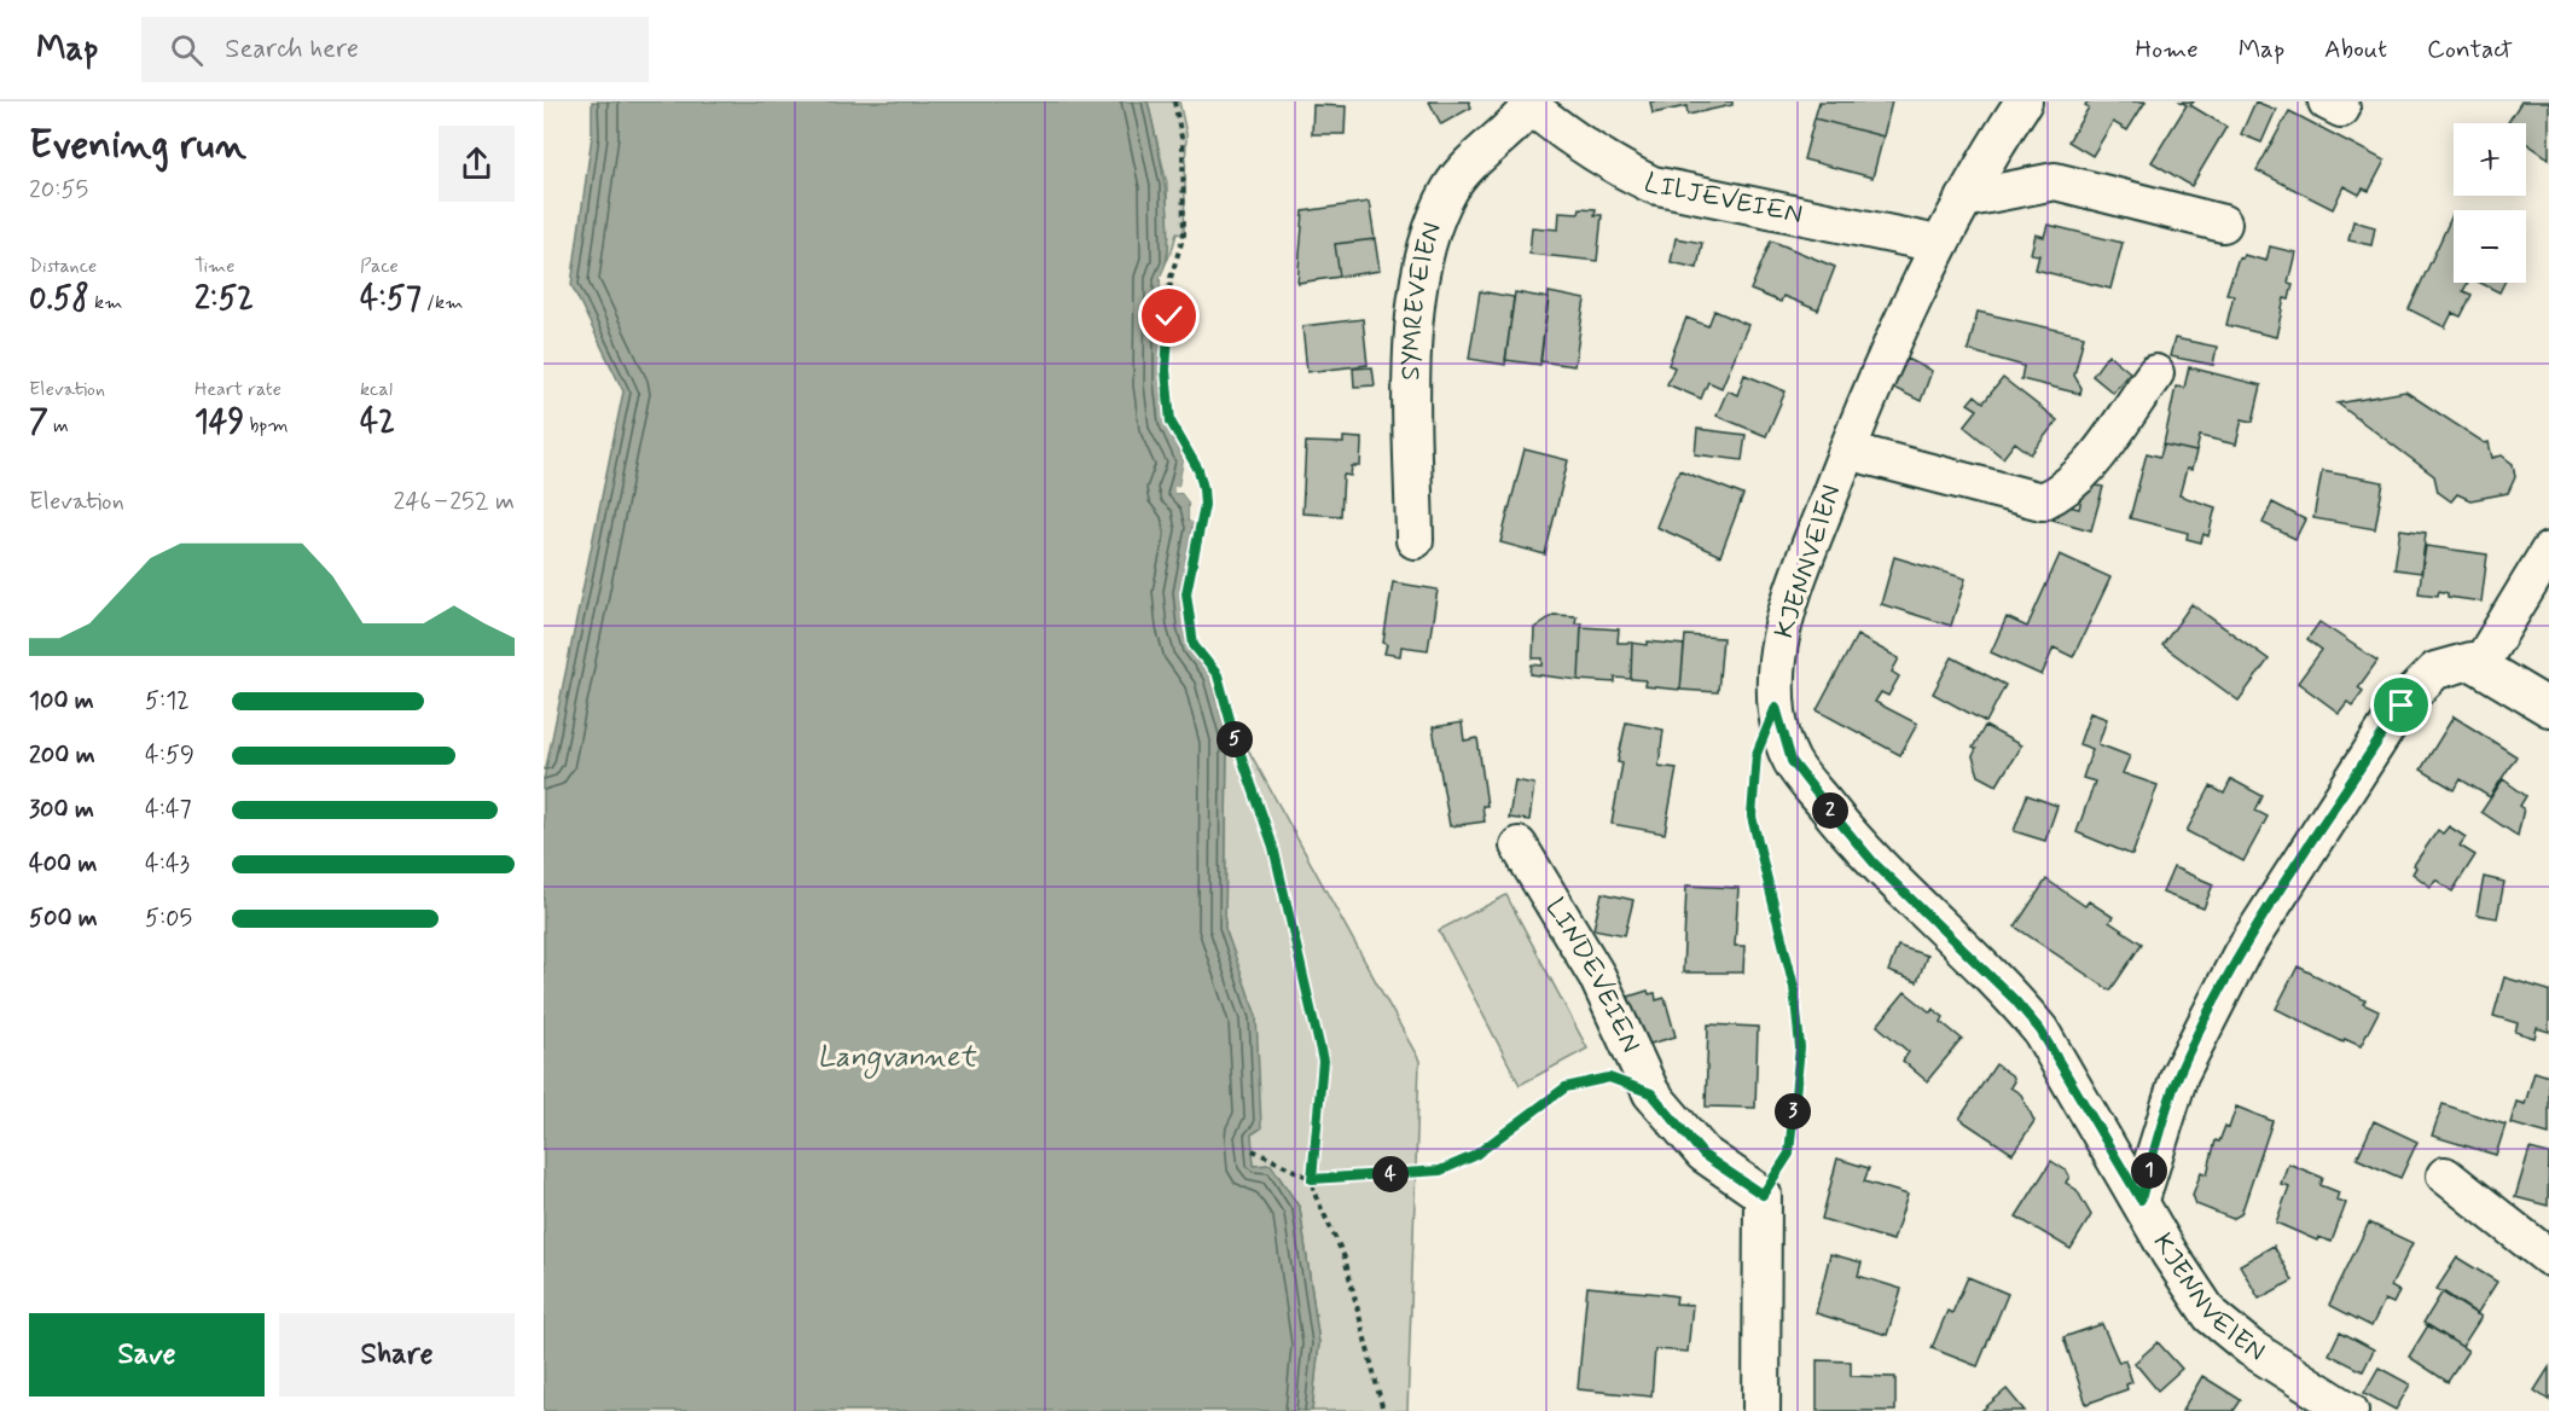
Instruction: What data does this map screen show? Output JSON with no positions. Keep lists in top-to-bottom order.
{
  "streets": {
    "street": [
      "LILJEVEIEN",
      "SYMREVEIEN",
      "KJENNVEIEN",
      "LINDEVEIEN"
    ]
  },
  "crossings": [
    ["LILJEVEIEN", "SYMREVEIEN"],
    ["LILJEVEIEN", "KJENNVEIEN"]
  ],
  "water": ["Langvannet"],
  "page": {
    "header": "Map",
    "search": "Search here",
    "nav": [
      "Home",
      "Map",
      "About",
      "Contact"
    ],
    "heading": ["Evening run", "20:55"],
    "map_buttons": ["+", "−"],
    "stats": [
      ["Distance", "0.58 km"],
      ["Time", "2:52"],
      ["Pace", "4:57 /km"],
      ["Elevation", "7 m"],
      ["Heart rate", "149 bpm"],
      ["kcal", "42"]
    ],
    "chart": ["Elevation", "246–252 m"],
    "list": [
      {
        "name": "100 m",
        "note": "5:12"
      },
      {
        "name": "200 m",
        "note": "4:59"
      },
      {
        "name": "300 m",
        "note": "4:47"
      },
      {
        "name": "400 m",
        "note": "4:43"
      },
      {
        "name": "500 m",
        "note": "5:05"
      }
    ],
    "pins": [
      "5",
      "2",
      "3",
      "1",
      "4"
    ],
    "buttons": ["Save", "Share"]
  }
}
